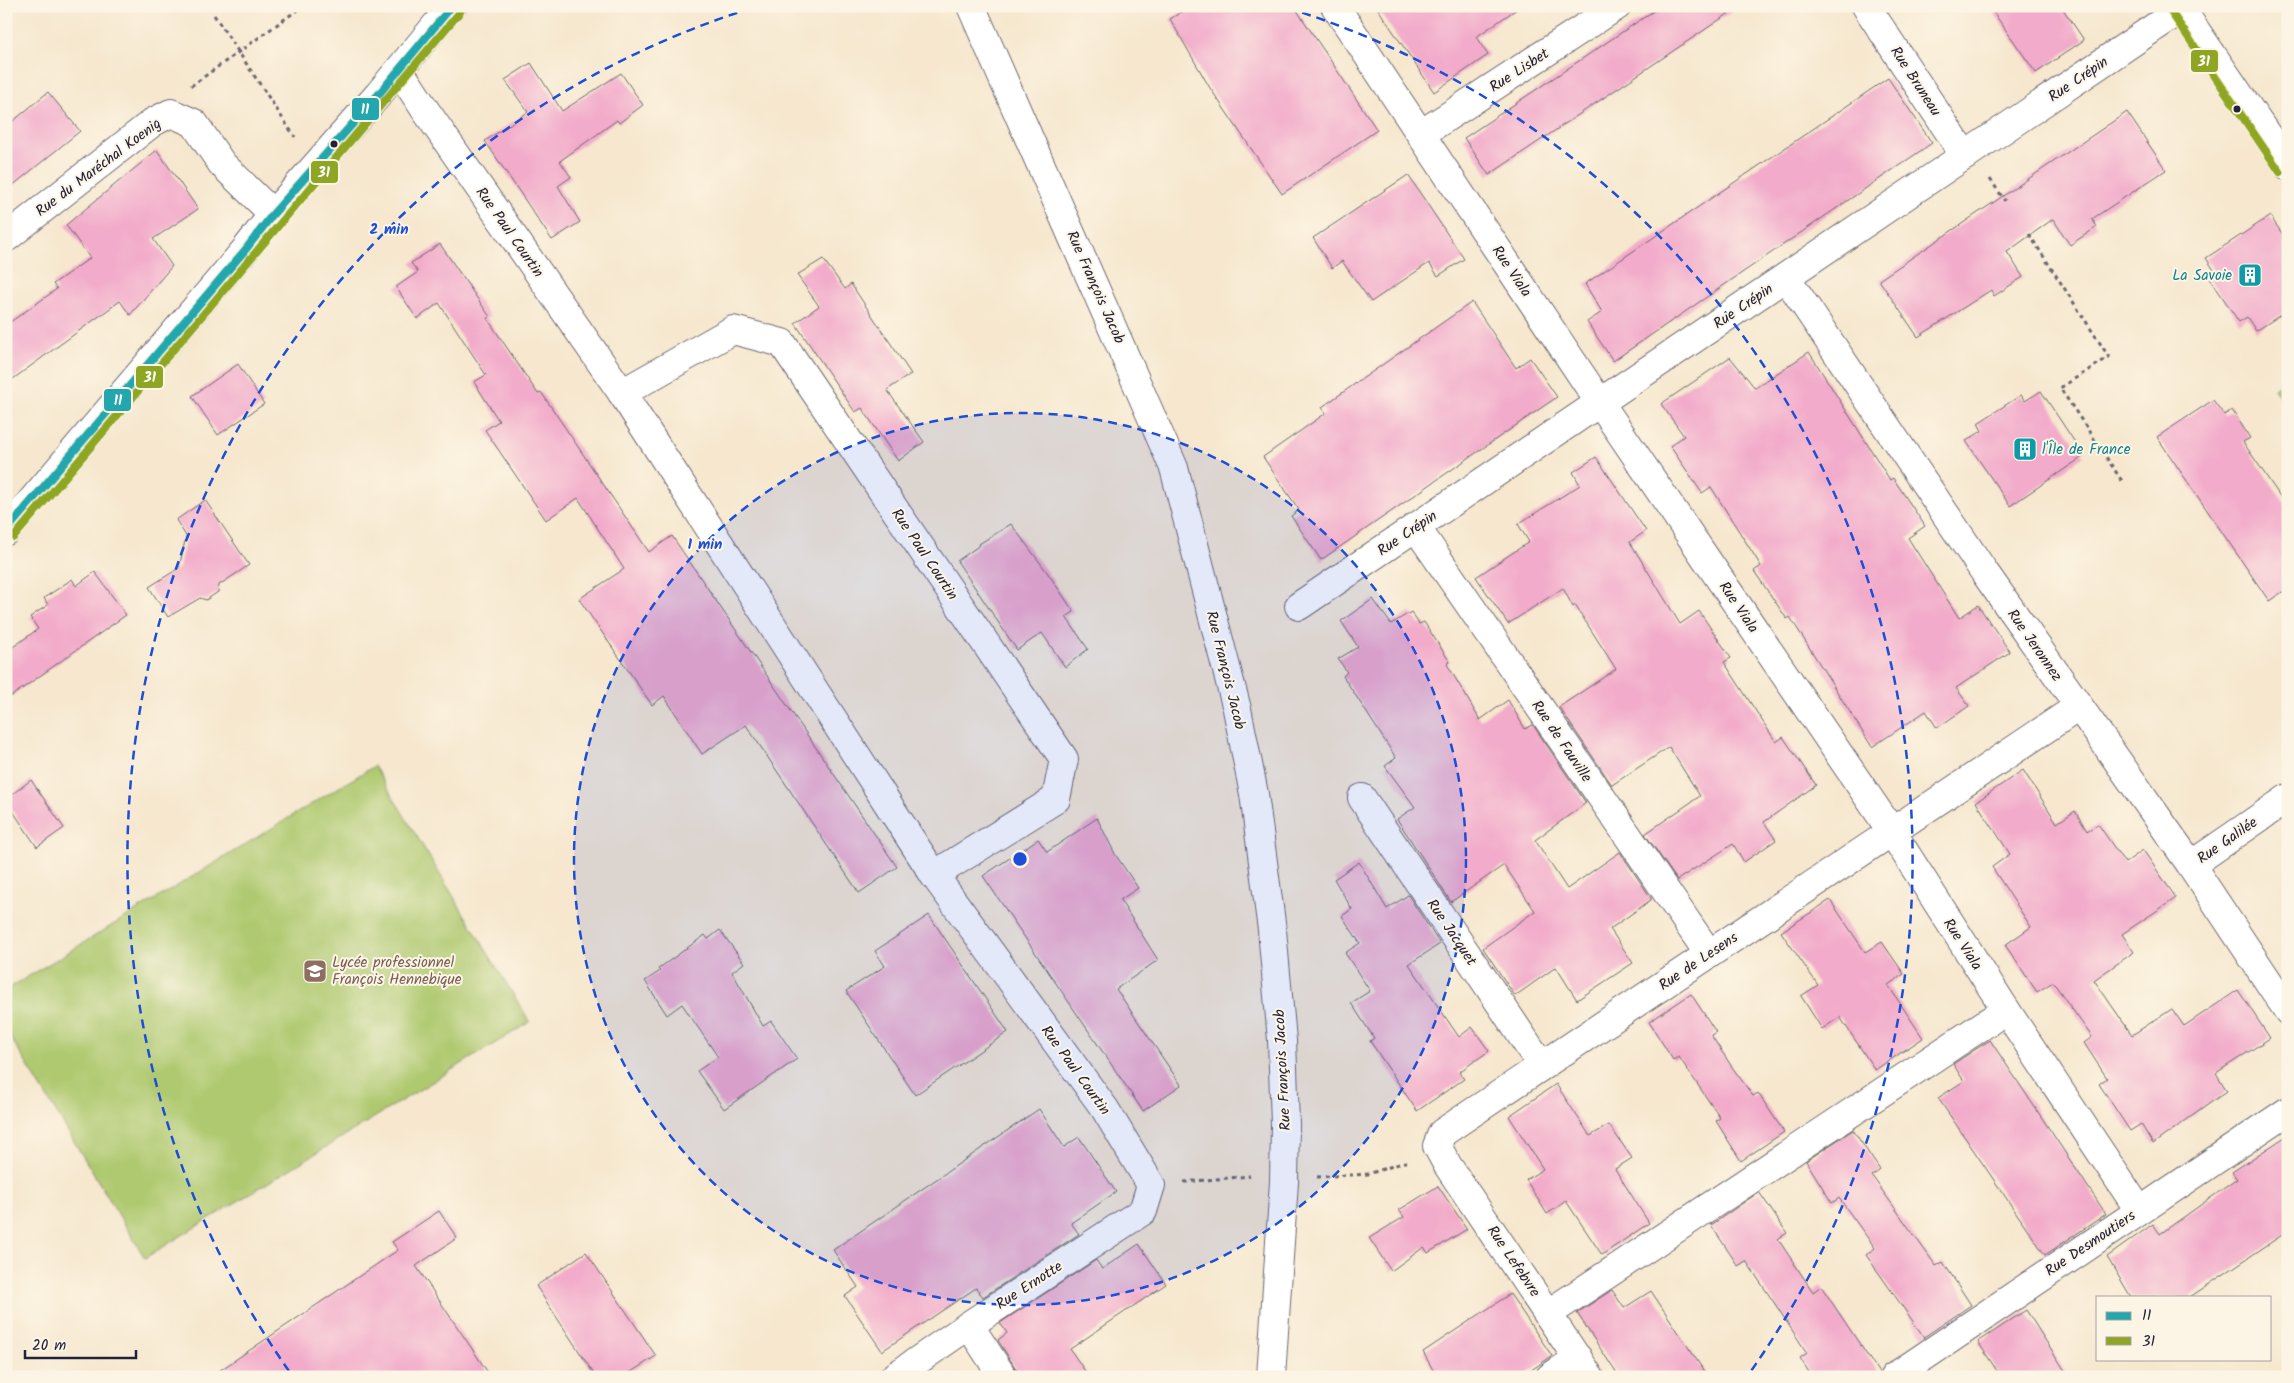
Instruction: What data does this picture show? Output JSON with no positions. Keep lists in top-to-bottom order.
{
  "streets": {
    "street": [
      "Rue Lisbet",
      "Rue Crépin",
      "Rue Bruneau",
      "Rue du Maréchal Koenig",
      "Rue Paul Courtin",
      "Rue Viala",
      "Rue François Jacob",
      "Rue Jeronnez",
      "Rue de Fauville",
      "Rue Galilée",
      "Rue Jacquet",
      "Rue de Lesens",
      "Rue Desmoutiers",
      "Rue Lefebvre",
      "Rue Ernotte"
    ]
  },
  "crossings": [
    ["Rue Lisbet", "Rue Viala"],
    ["Rue Crépin", "Rue Bruneau"],
    ["Rue Crépin", "Rue Viala"],
    ["Rue Crépin", "Rue Jeronnez"],
    ["Rue Crépin", "Rue de Fauville"],
    ["Rue Paul Courtin", "Rue Ernotte"],
    ["Rue Viala", "Rue de Lesens"],
    ["Rue Viala", "Rue Desmoutiers"],
    ["Rue Jeronnez", "Rue Galilée"],
    ["Rue Jeronnez", "Rue de Lesens"],
    ["Rue de Fauville", "Rue de Lesens"],
    ["Rue Jacquet", "Rue de Lesens"],
    ["Rue de Lesens", "Rue Lefebvre"]
  ],
  "places": {
    "building": ["La Savoie", "l'Île de France"],
    "school or university": ["Lycée professionnel François Hennebique"]
  },
  "lines": ["transit line 11", "transit line 31"],
  "legend": ["11", "31"],
  "scale_bar": "20 m",
  "rings": ["2 min", "1 min"]
}
